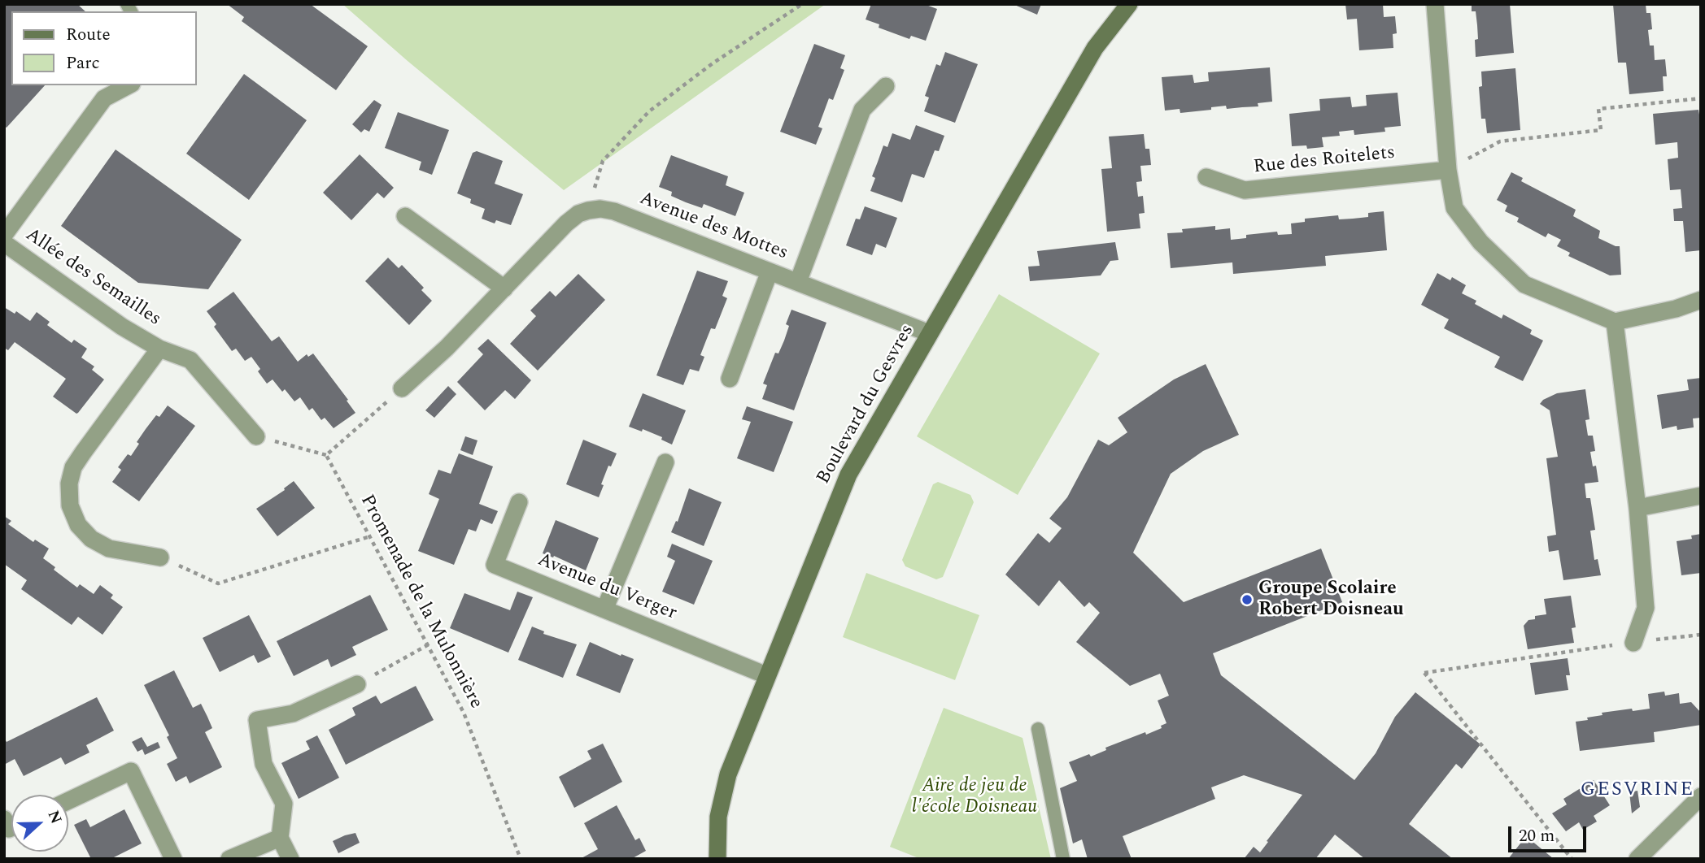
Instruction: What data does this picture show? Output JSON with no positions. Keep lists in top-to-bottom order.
{
  "streets": {
    "street": [
      "Rue des Roitelets",
      "Avenue des Mottes",
      "Allée des Semailles",
      "Boulevard du Gesvres",
      "Avenue du Verger"
    ],
    "path": ["Promenade de la Mulonnière"]
  },
  "crossings": [
    ["Avenue des Mottes", "Boulevard du Gesvres"],
    ["Boulevard du Gesvres", "Avenue du Verger"]
  ],
  "districts": ["GESVRINE"],
  "parks": ["Aire de jeu de l'école Doisneau"],
  "places": ["Groupe Scolaire Robert Doisneau"],
  "legend": ["Route", "Parc"],
  "scale_bar": "20 m",
  "north": "right"
}
